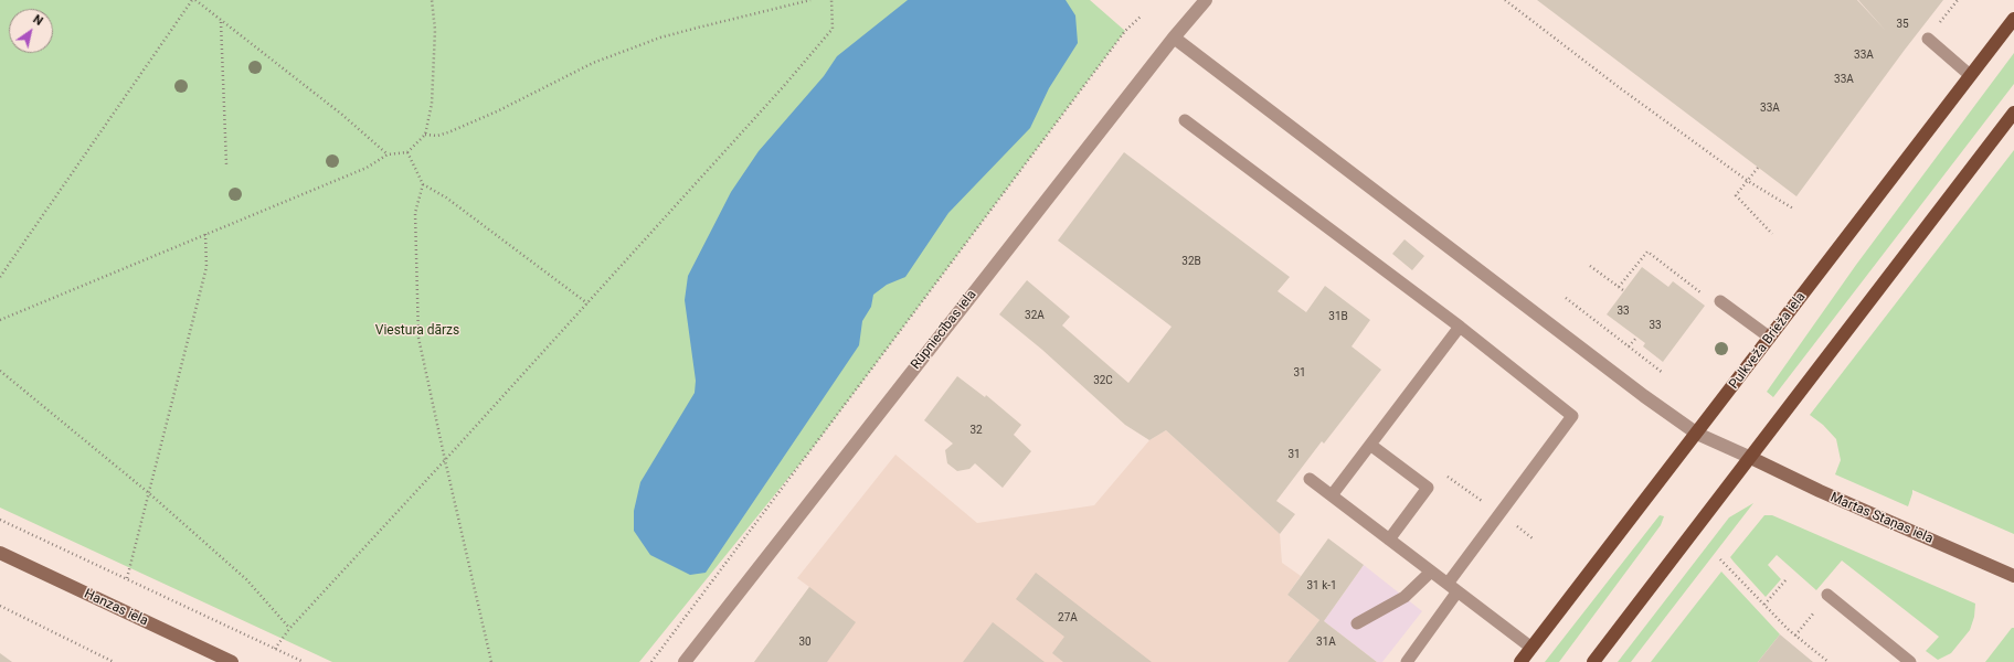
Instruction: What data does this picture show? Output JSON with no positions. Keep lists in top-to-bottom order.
{
  "streets": {
    "main road": ["Pulkveža Brieža iela"],
    "street": ["Rūpniecības iela", "Martas Staņas iela", "Hanzas iela"]
  },
  "parks": ["Viestura dārzs"],
  "house_numbers": [
    "35",
    "33A",
    "33A",
    "33A",
    "32B",
    "33",
    "32A",
    "31B",
    "33",
    "31",
    "32C",
    "32",
    "31",
    "31 k-1",
    "27A",
    "30",
    "31A"
  ],
  "north": "top right"
}
